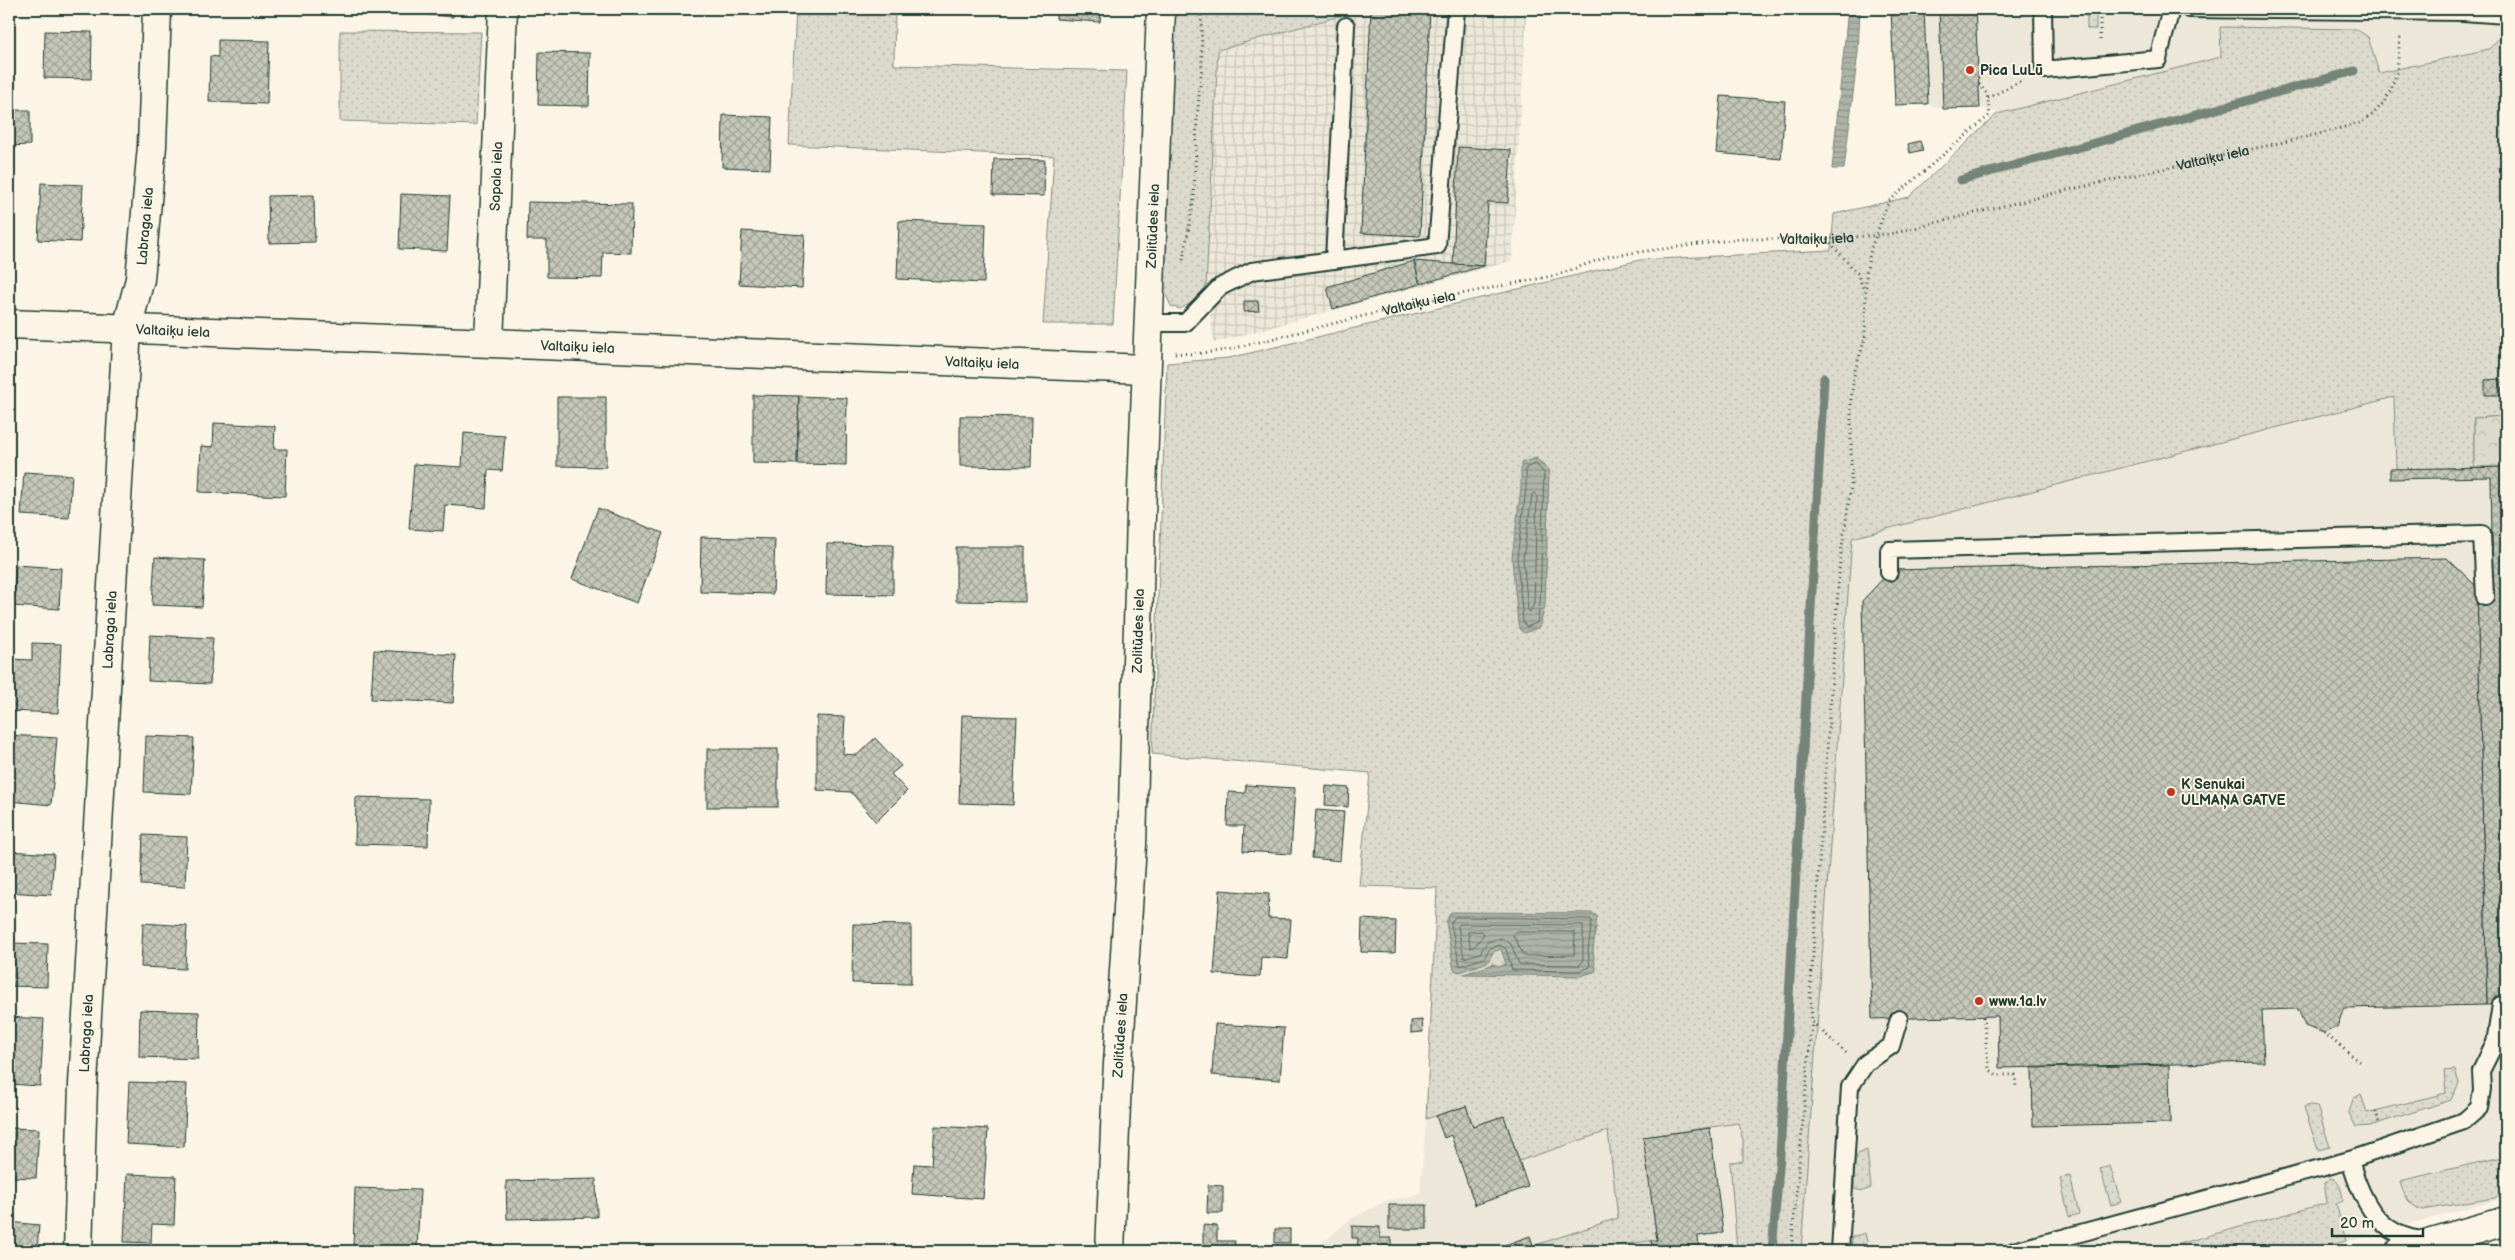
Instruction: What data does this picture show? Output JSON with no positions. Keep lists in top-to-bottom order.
{
  "streets": {
    "street": [
      "Valtaiķu iela",
      "Sapala iela",
      "Zolitūdes iela",
      "Labraga iela"
    ]
  },
  "crossings": [
    ["Valtaiķu iela", "Sapala iela"],
    ["Valtaiķu iela", "Zolitūdes iela"],
    ["Valtaiķu iela", "Labraga iela"]
  ],
  "places": ["Pica LuLū", "K Senukai ULMAŅA GATVE", "www.1a.lv"],
  "scale_bar": "20 m"
}
